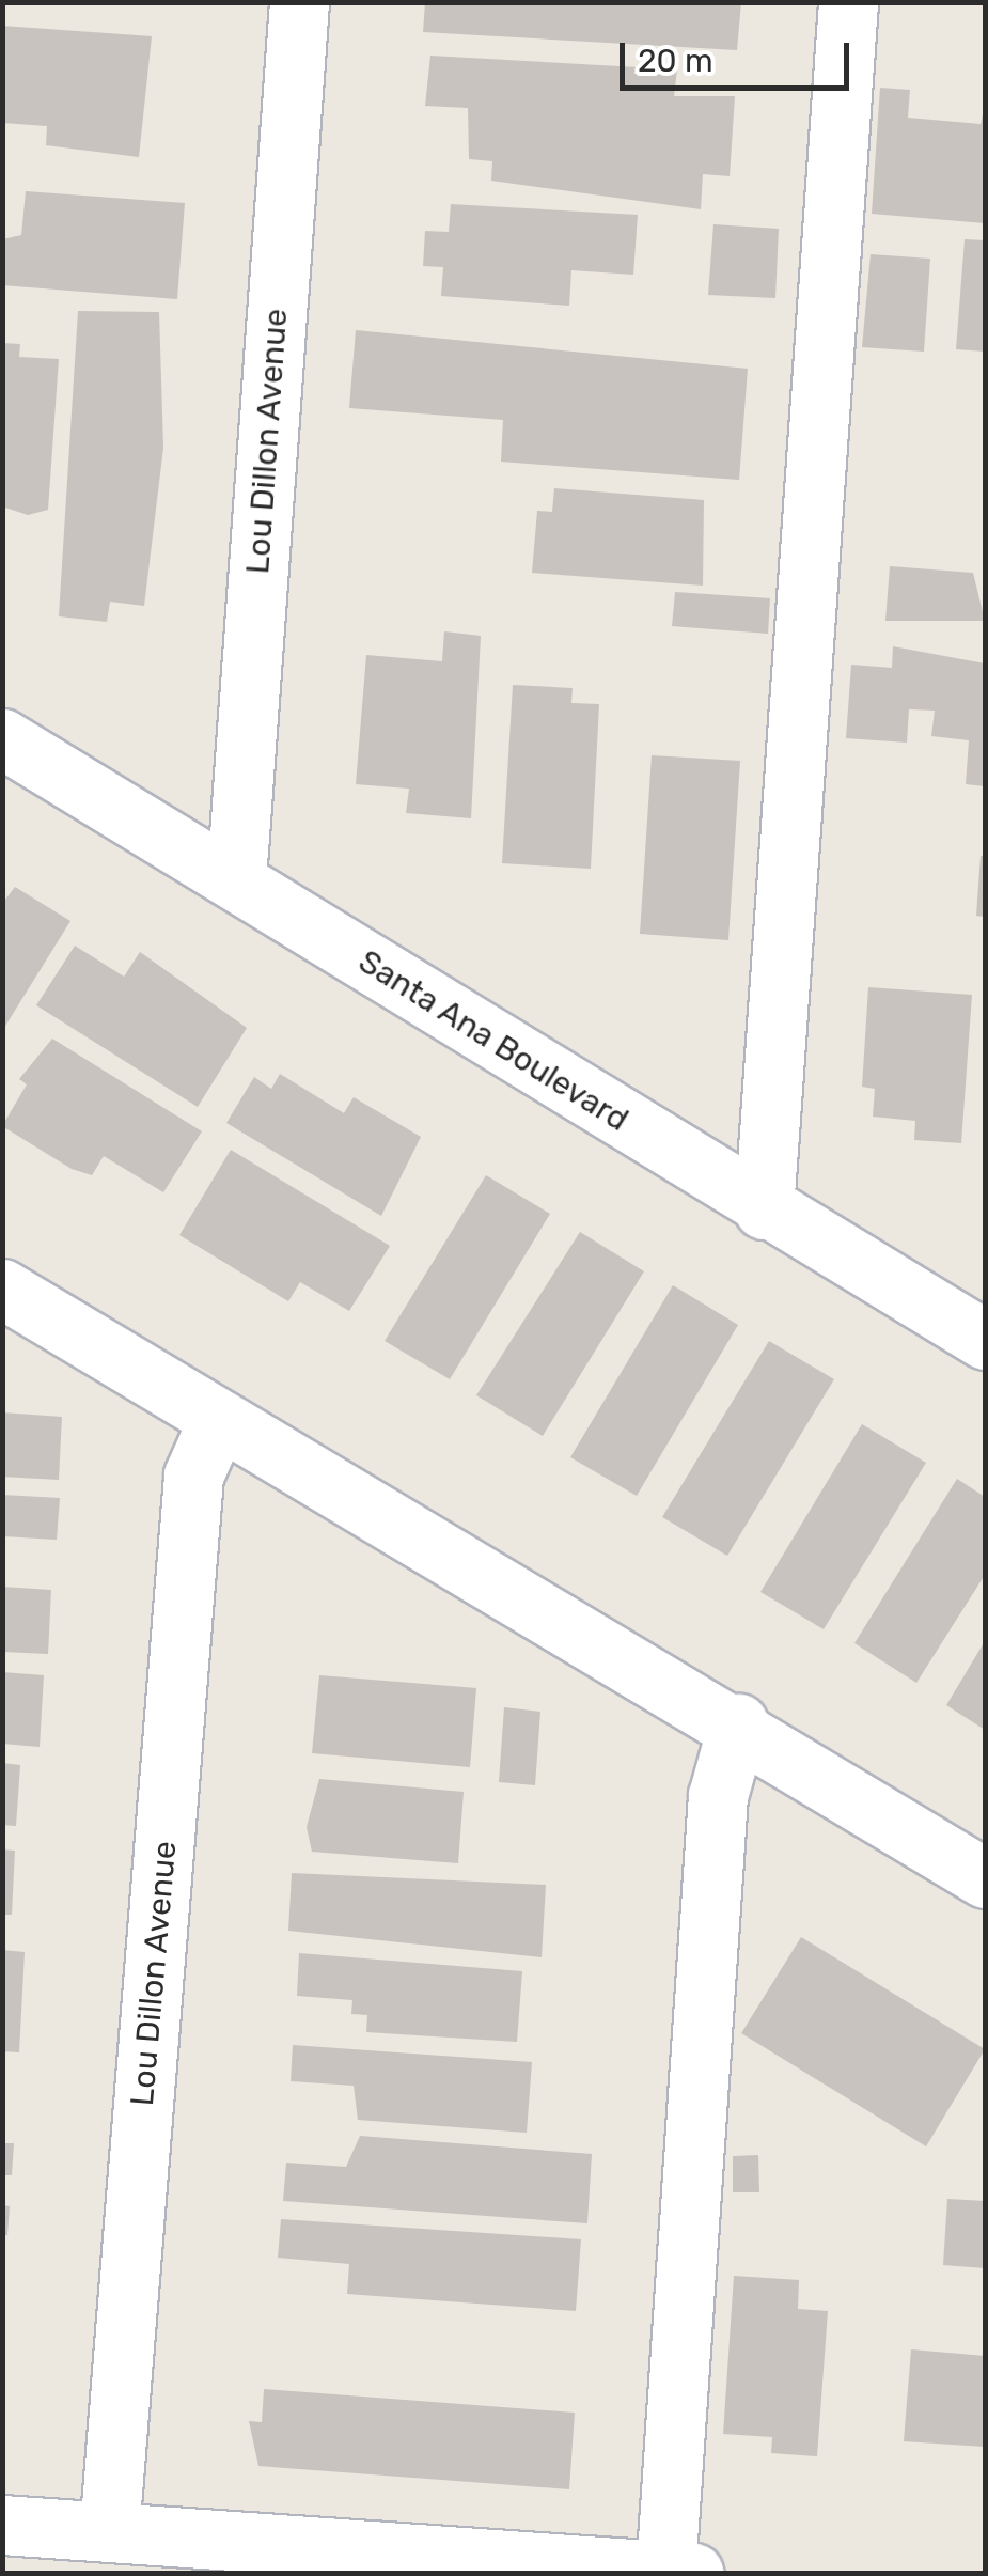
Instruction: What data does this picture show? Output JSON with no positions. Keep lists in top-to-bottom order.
{
  "streets": {
    "street": ["Lou Dillon Avenue", "Santa Ana Boulevard"]
  },
  "crossings": [
    ["Lou Dillon Avenue", "Santa Ana Boulevard"]
  ],
  "scale_bar": "20 m"
}
